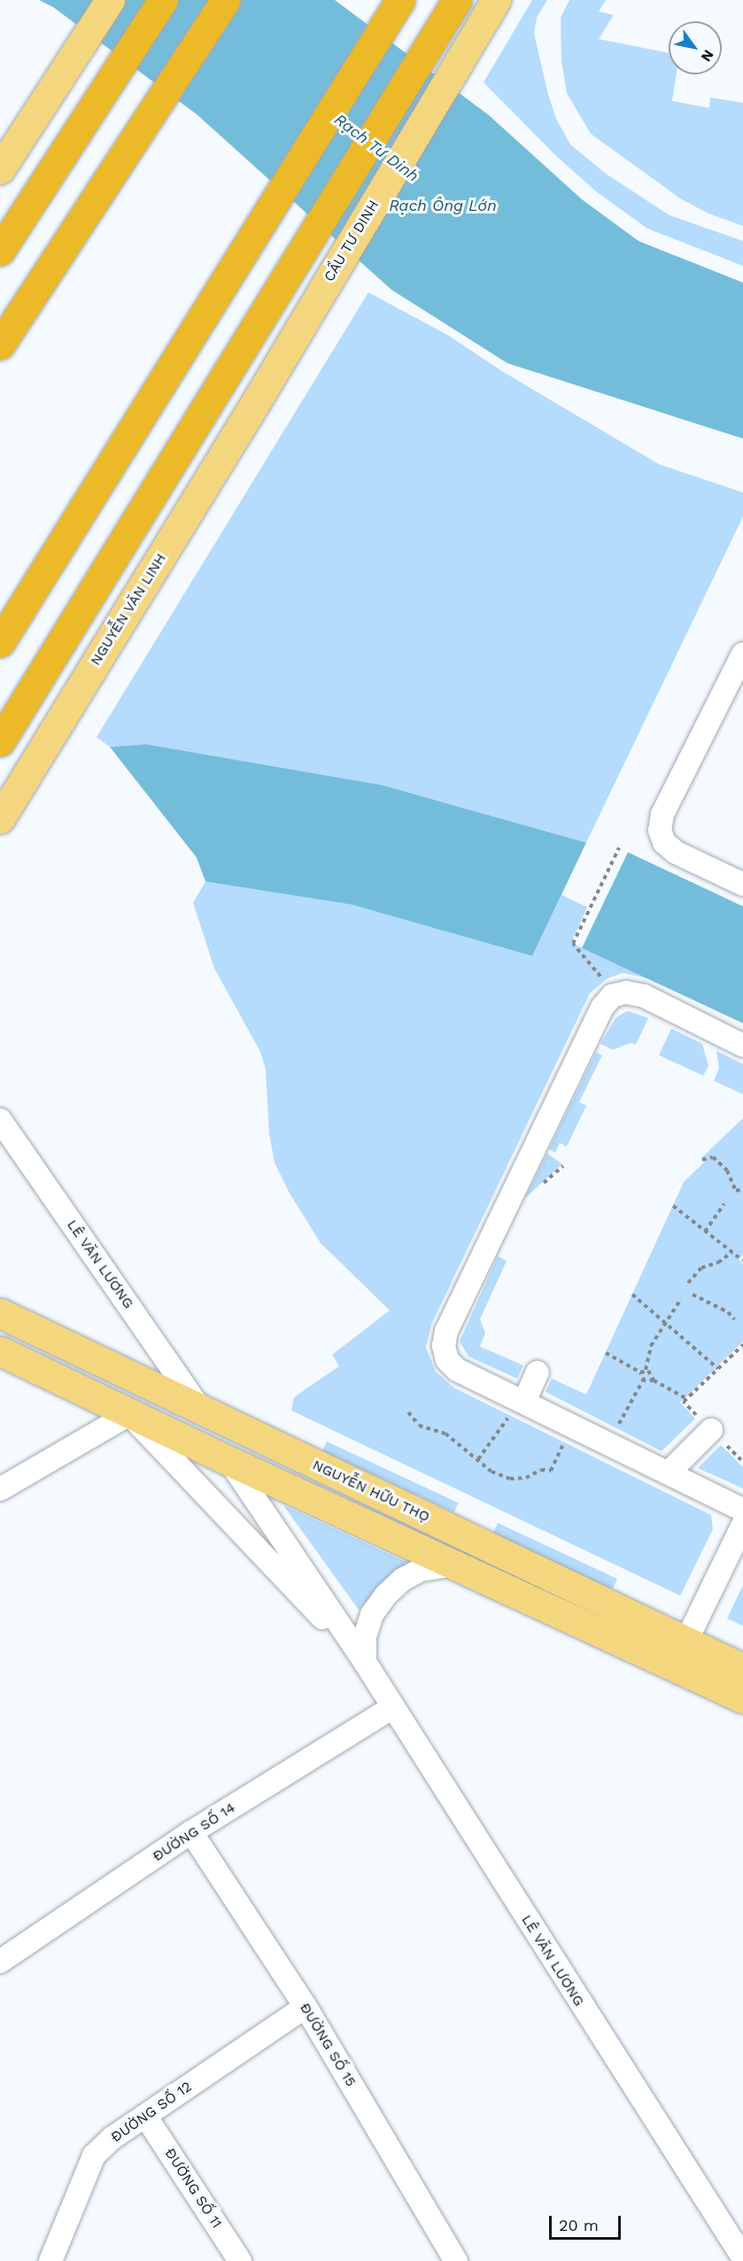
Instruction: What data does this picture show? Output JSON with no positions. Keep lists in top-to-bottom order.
{
  "streets": {
    "main road": ["CẦU TƯ DINH", "NGUYỄN VĂN LINH", "NGUYỄN HỮU THỌ"],
    "street": [
      "LÊ VĂN LƯƠNG",
      "ĐƯỜNG SỐ 14",
      "ĐƯỜNG SỐ 15",
      "ĐƯỜNG SỐ 12",
      "ĐƯỜNG SỐ 11"
    ]
  },
  "crossings": [
    ["CẦU TƯ DINH", "NGUYỄN VĂN LINH"],
    ["LÊ VĂN LƯƠNG", "NGUYỄN HỮU THỌ"],
    ["LÊ VĂN LƯƠNG", "ĐƯỜNG SỐ 14"],
    ["ĐƯỜNG SỐ 14", "ĐƯỜNG SỐ 15"],
    ["ĐƯỜNG SỐ 15", "ĐƯỜNG SỐ 12"],
    ["ĐƯỜNG SỐ 12", "ĐƯỜNG SỐ 11"]
  ],
  "water": ["Rạch Tư Dinh", "Rạch Ông Lớn"],
  "scale_bar": "20 m",
  "north": "bottom right"
}
